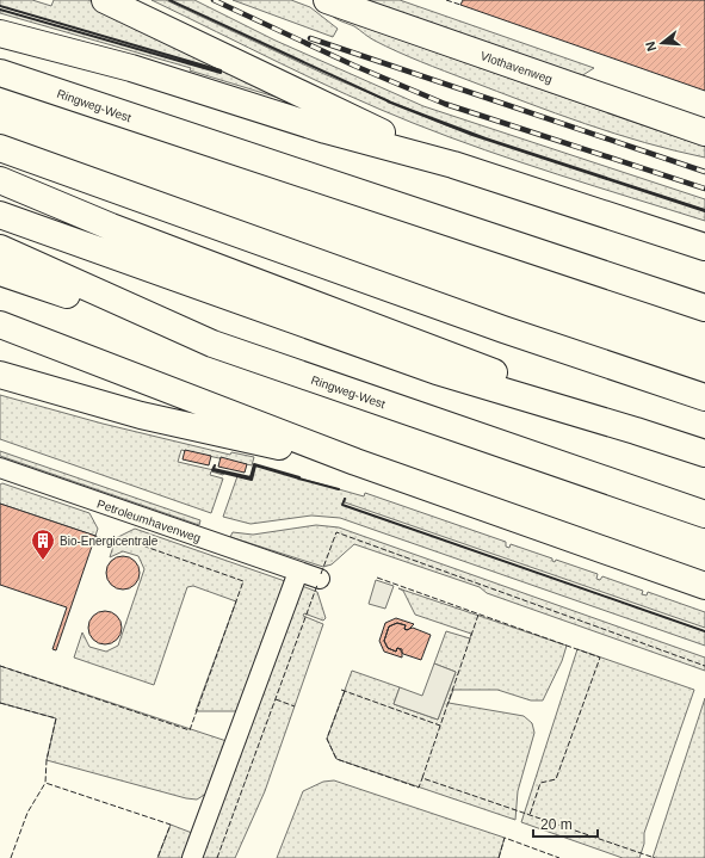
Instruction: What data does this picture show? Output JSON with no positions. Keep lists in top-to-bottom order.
{
  "streets": {
    "main road": ["Vlothavenweg", "Ringweg-West"],
    "street": ["Petroleumhavenweg"]
  },
  "places": {
    "building": ["Bio-Energicentrale"]
  },
  "scale_bar": "20 m",
  "north": "left"
}
